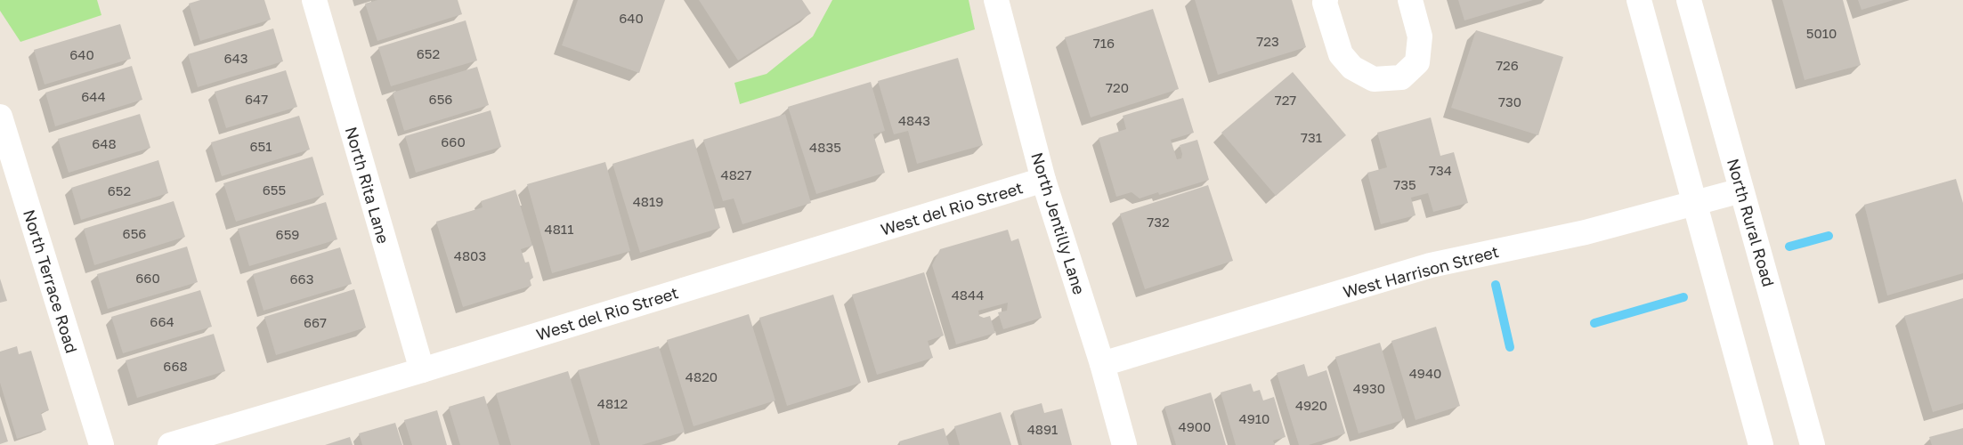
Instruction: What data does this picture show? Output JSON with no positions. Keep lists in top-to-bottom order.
{
  "streets": {
    "street": [
      "North Rita Lane",
      "West del Rio Street",
      "North Rural Road",
      "North Jentilly Lane",
      "West Harrison Street",
      "North Terrace Road"
    ]
  },
  "crossings": [
    ["North Rita Lane", "West del Rio Street"],
    ["West del Rio Street", "North Jentilly Lane"],
    ["North Rural Road", "West Harrison Street"],
    ["North Jentilly Lane", "West Harrison Street"]
  ],
  "house_numbers": [
    "640",
    "5010",
    "723",
    "716",
    "652",
    "640",
    "643",
    "726",
    "720",
    "644",
    "647",
    "656",
    "727",
    "730",
    "4843",
    "731",
    "660",
    "648",
    "651",
    "4835",
    "734",
    "4827",
    "735",
    "655",
    "652",
    "4819",
    "732",
    "4811",
    "656",
    "659",
    "4803",
    "660",
    "663",
    "4844",
    "664",
    "667",
    "668",
    "4940",
    "4820",
    "4930",
    "4812",
    "4920",
    "4910",
    "4900",
    "4891"
  ]
}
